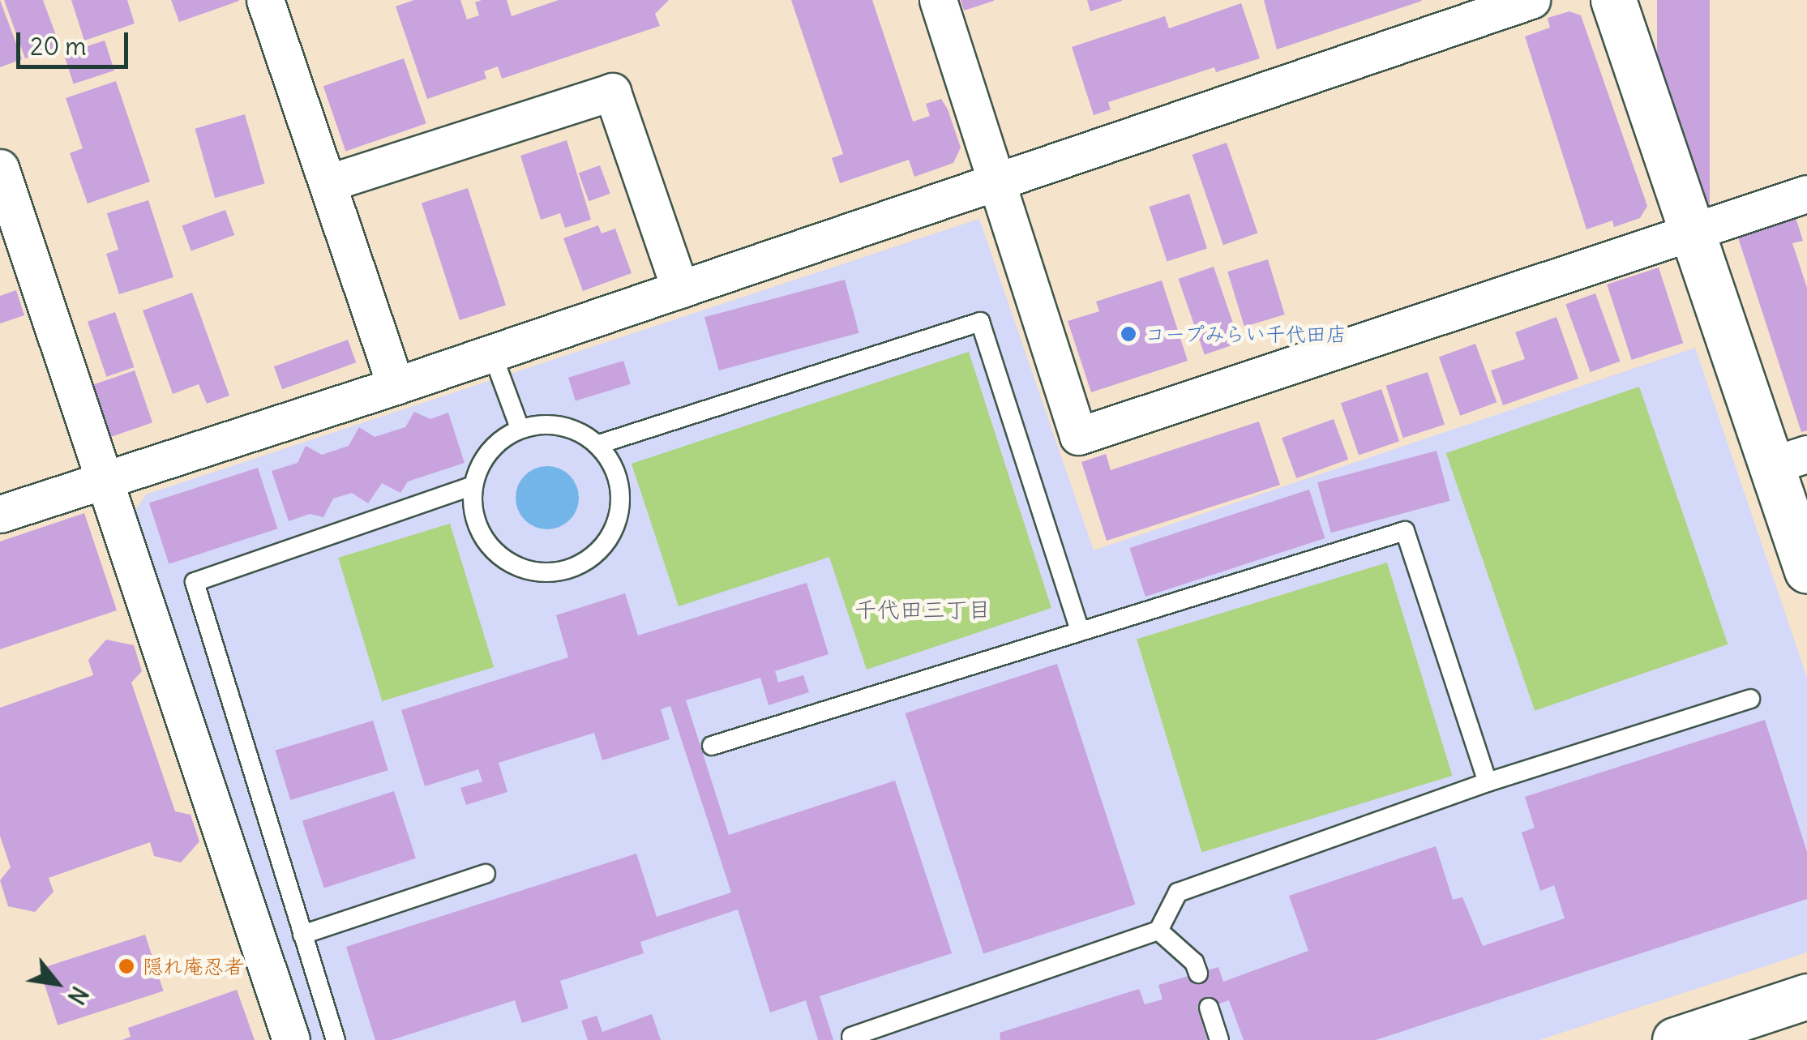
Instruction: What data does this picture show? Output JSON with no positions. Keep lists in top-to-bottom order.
{
  "districts": ["千代田三丁目"],
  "places": ["コープみらい千代田店", "隠れ庵忍者"],
  "scale_bar": "20 m",
  "north": "bottom right"
}
